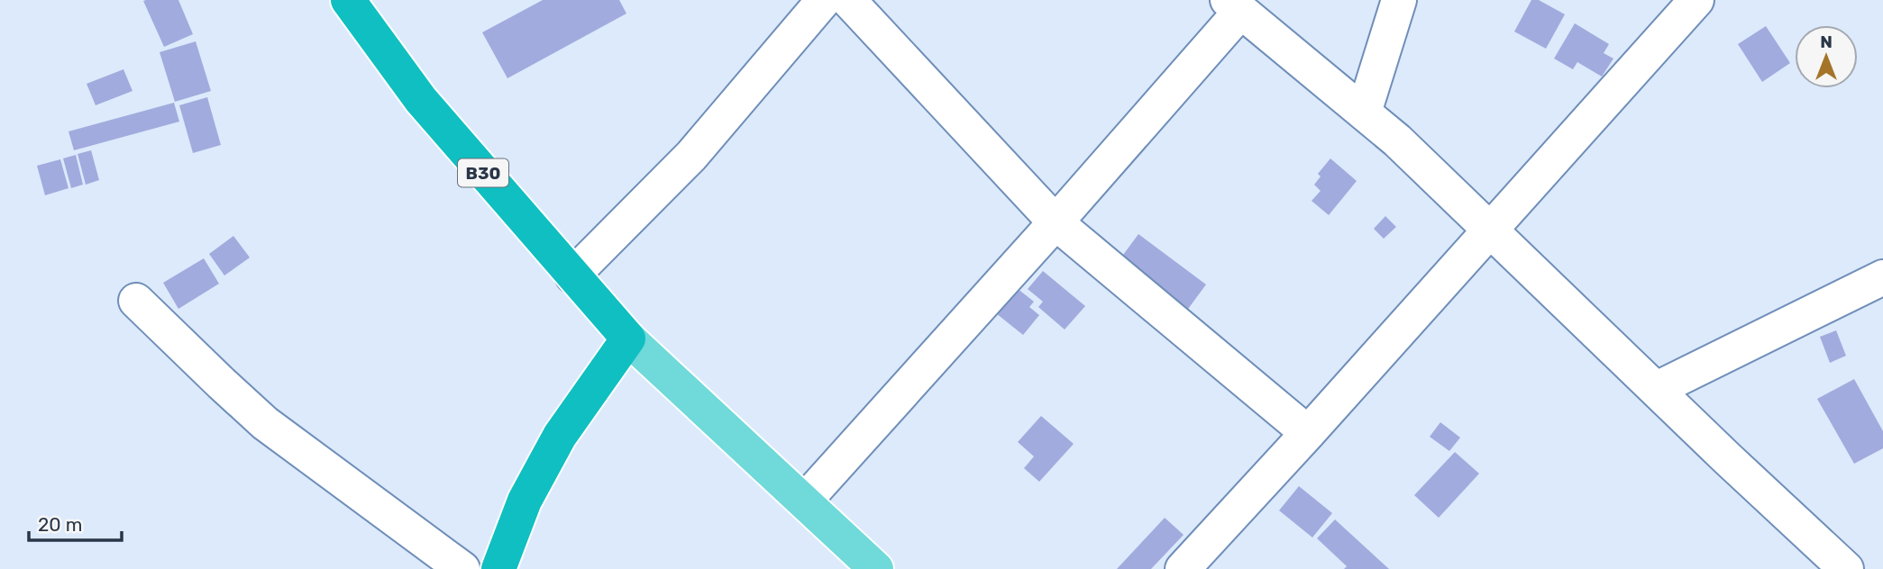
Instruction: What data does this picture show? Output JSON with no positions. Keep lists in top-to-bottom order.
{
  "streets": {
    "highway": ["B30"]
  },
  "scale_bar": "20 m",
  "north": "top"
}
